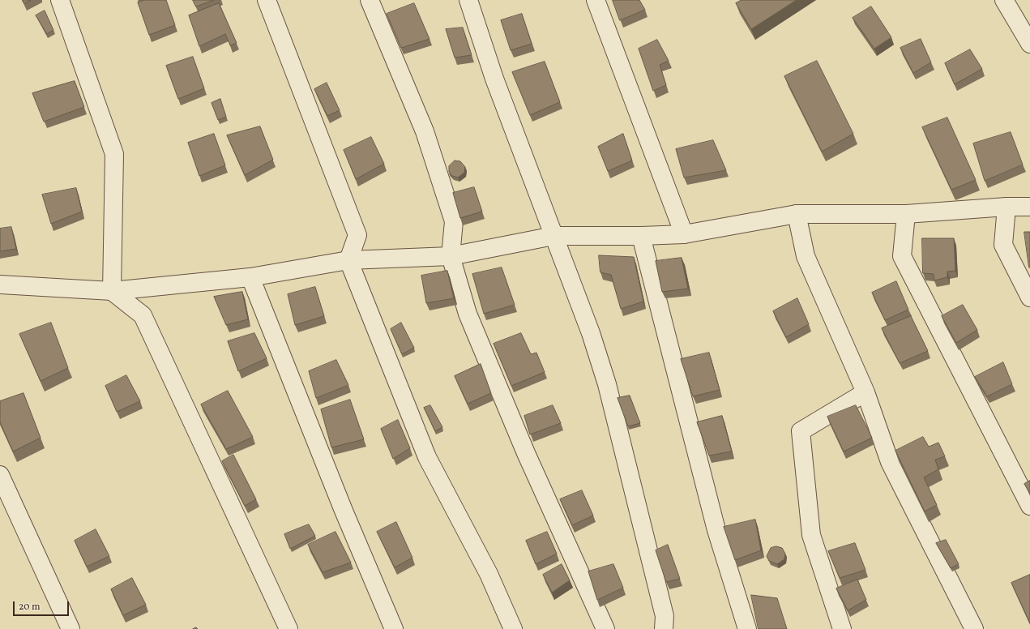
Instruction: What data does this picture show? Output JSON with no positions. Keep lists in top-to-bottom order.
{
  "scale_bar": "20 m"
}
